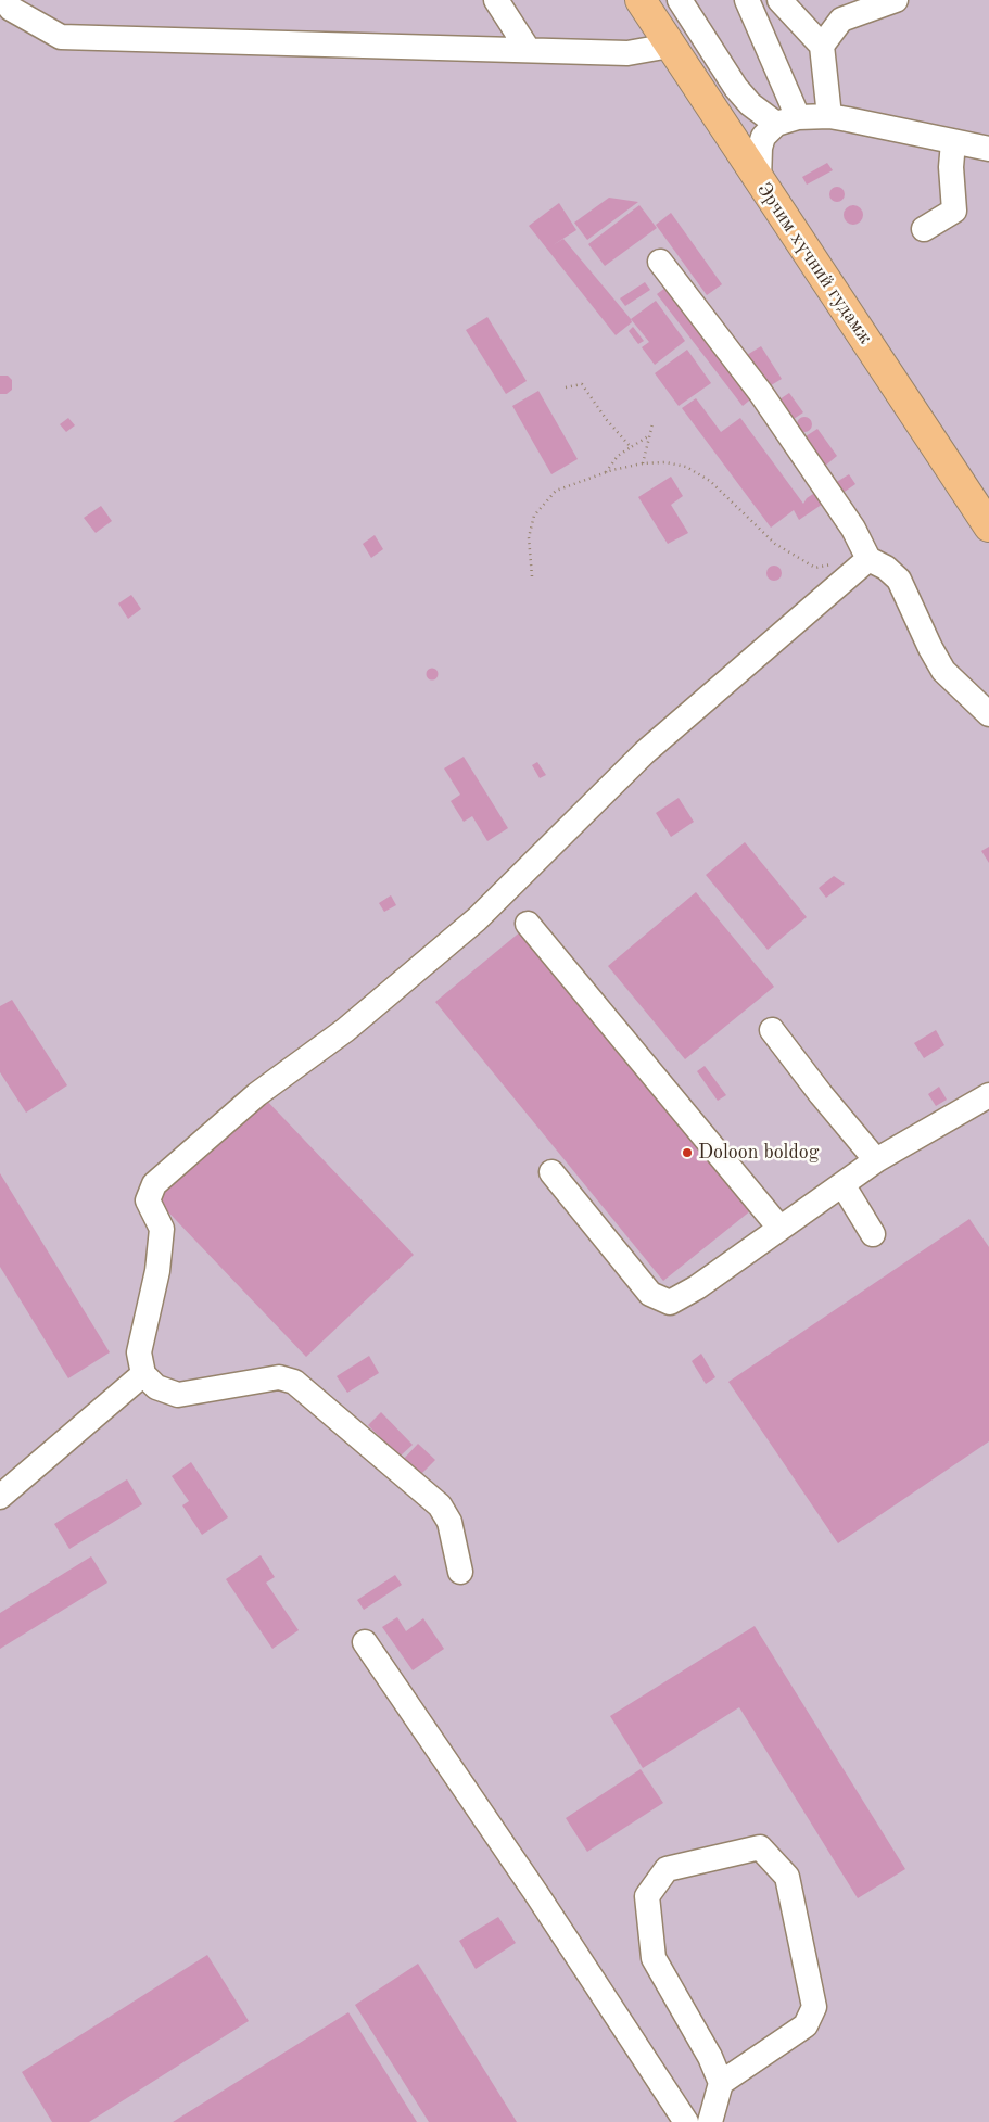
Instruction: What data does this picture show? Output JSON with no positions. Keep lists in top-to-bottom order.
{
  "streets": {
    "main road": ["Эрчим хүчний гудамж"]
  },
  "places": ["Doloon boldog"]
}
